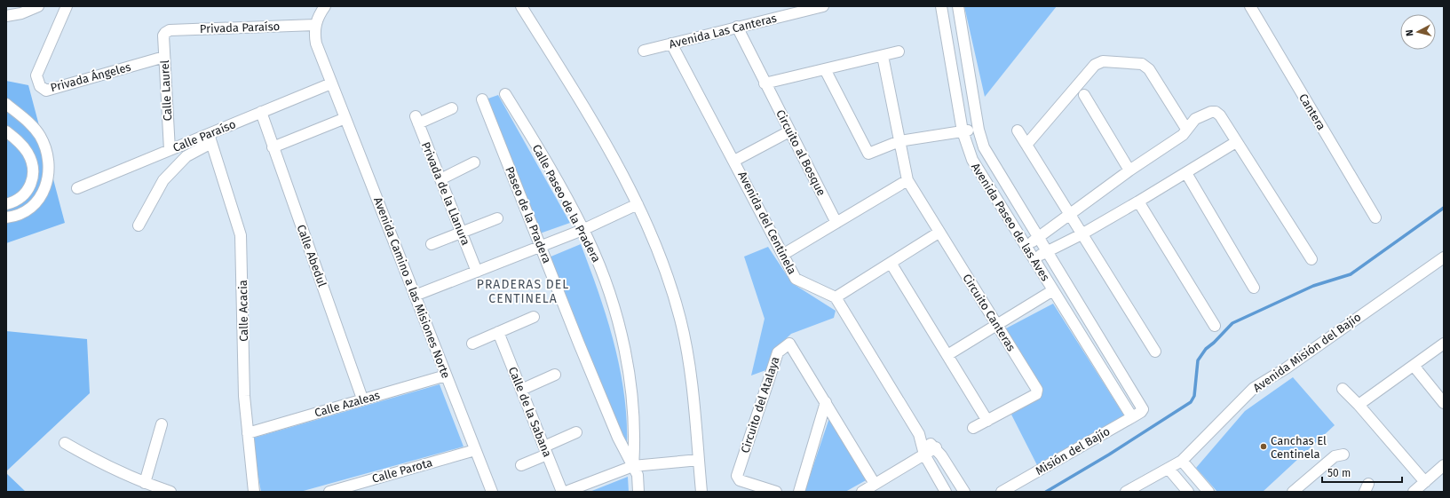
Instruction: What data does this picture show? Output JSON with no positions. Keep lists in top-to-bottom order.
{
  "streets": {
    "street": [
      "Privada Paraíso",
      "Avenida Las Canteras",
      "Privada Ángeles",
      "Calle Laurel",
      "Cantera",
      "Calle Paraíso",
      "Circuito al Bosque",
      "Privada de la Llanura",
      "Calle Paseo de la Pradera",
      "Paseo de la Pradera",
      "Avenida Paseo de las Aves",
      "Avenida del Centinela",
      "Calle Abedul",
      "Avenida Camino a las Misiones Norte",
      "Calle Acacia",
      "Circuito Canteras",
      "Avenida Misión del Bajío",
      "Calle Azaleas",
      "Circuito del Atalaya",
      "Calle de la Sabana",
      "Misión del Bajío",
      "Calle Parota"
    ]
  },
  "crossings": [
    ["Privada Paraíso", "Calle Laurel"],
    ["Privada Paraíso", "Avenida Camino a las Misiones Norte"],
    ["Avenida Las Canteras", "Circuito al Bosque"],
    ["Avenida Las Canteras", "Avenida del Centinela"],
    ["Privada Ángeles", "Calle Laurel"],
    ["Calle Laurel", "Calle Paraíso"],
    ["Calle Paraíso", "Calle Abedul"],
    ["Calle Paraíso", "Avenida Camino a las Misiones Norte"],
    ["Calle Paraíso", "Calle Acacia"],
    ["Calle Paseo de la Pradera", "Paseo de la Pradera"],
    ["Avenida Paseo de las Aves", "Misión del Bajío"],
    ["Calle Abedul", "Calle Azaleas"],
    ["Avenida Camino a las Misiones Norte", "Calle Azaleas"],
    ["Avenida Camino a las Misiones Norte", "Calle Parota"],
    ["Calle Acacia", "Calle Azaleas"]
  ],
  "districts": ["PRADERAS DEL CENTINELA"],
  "places": ["Canchas El Centinela"],
  "scale_bar": "50 m",
  "north": "left"
}
